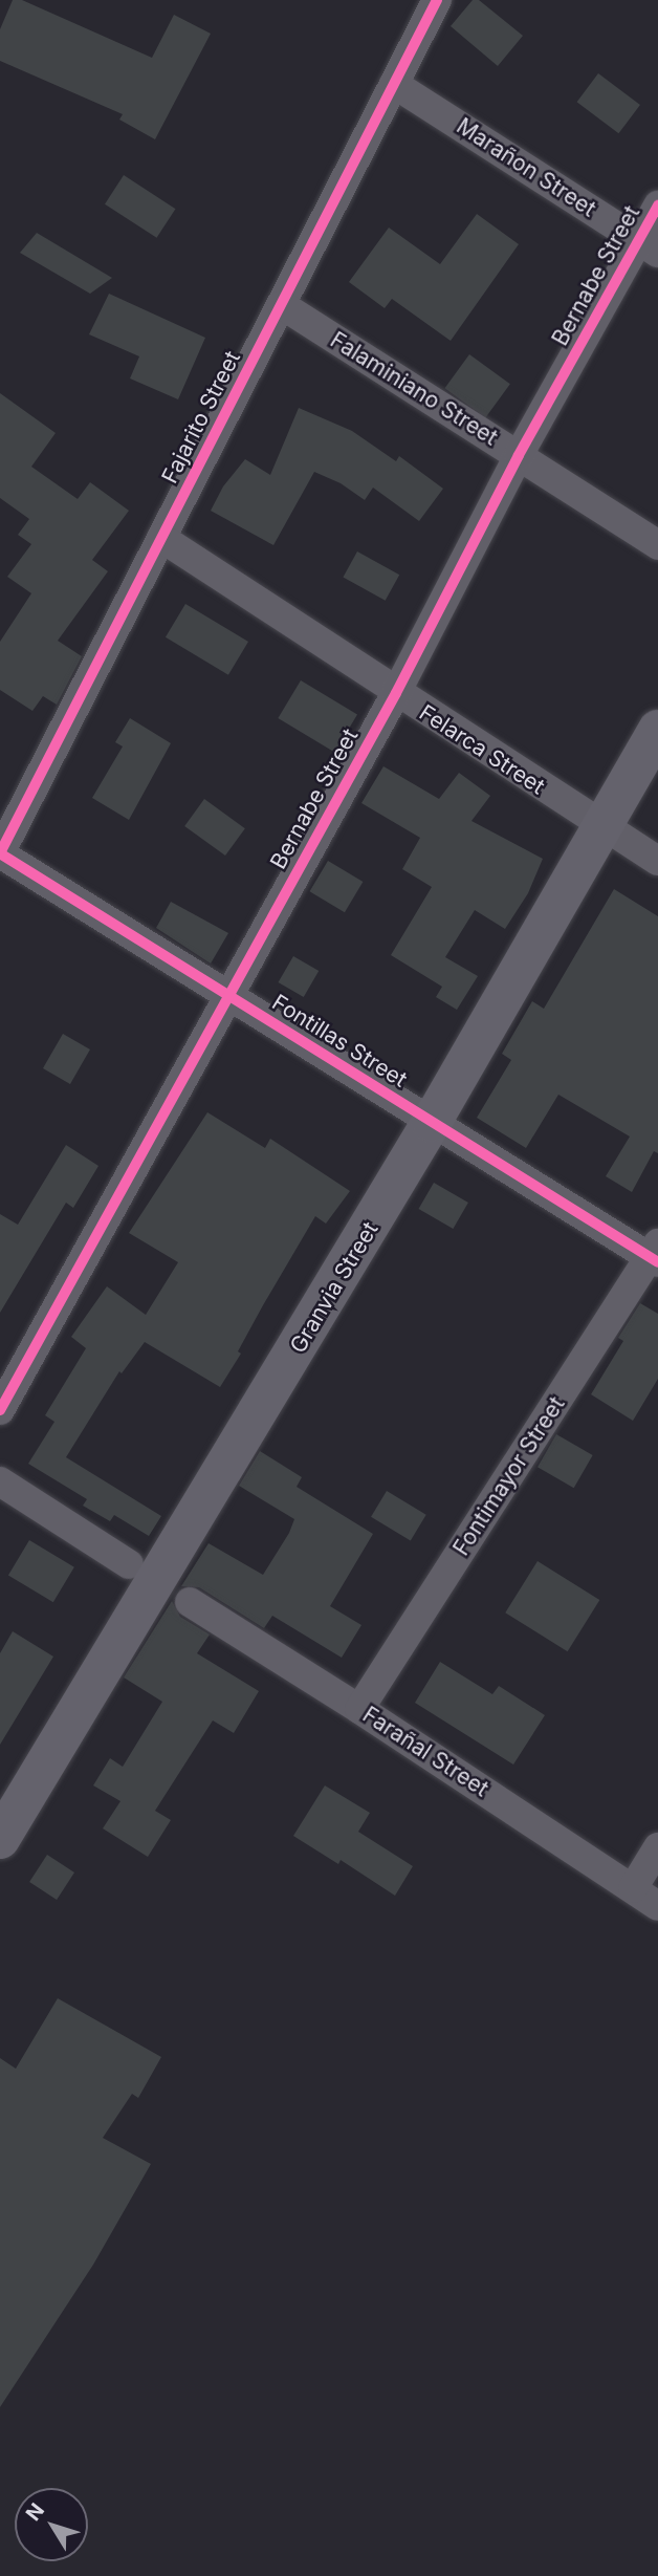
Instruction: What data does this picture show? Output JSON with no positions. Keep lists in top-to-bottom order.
{
  "streets": {
    "street": [
      "Marañon Street",
      "Bernabe Street",
      "Falaminiano Street",
      "Fajarito Street",
      "Felarca Street",
      "Fontillas Street",
      "Granvia Street",
      "Fontimayor Street",
      "Farañal Street"
    ]
  },
  "crossings": [
    ["Marañon Street", "Bernabe Street"],
    ["Marañon Street", "Fajarito Street"],
    ["Bernabe Street", "Falaminiano Street"],
    ["Bernabe Street", "Felarca Street"],
    ["Bernabe Street", "Fontillas Street"],
    ["Falaminiano Street", "Fajarito Street"],
    ["Fajarito Street", "Felarca Street"],
    ["Fajarito Street", "Fontillas Street"],
    ["Felarca Street", "Granvia Street"],
    ["Fontillas Street", "Granvia Street"],
    ["Fontillas Street", "Fontimayor Street"],
    ["Fontimayor Street", "Farañal Street"]
  ],
  "north": "top left"
}
